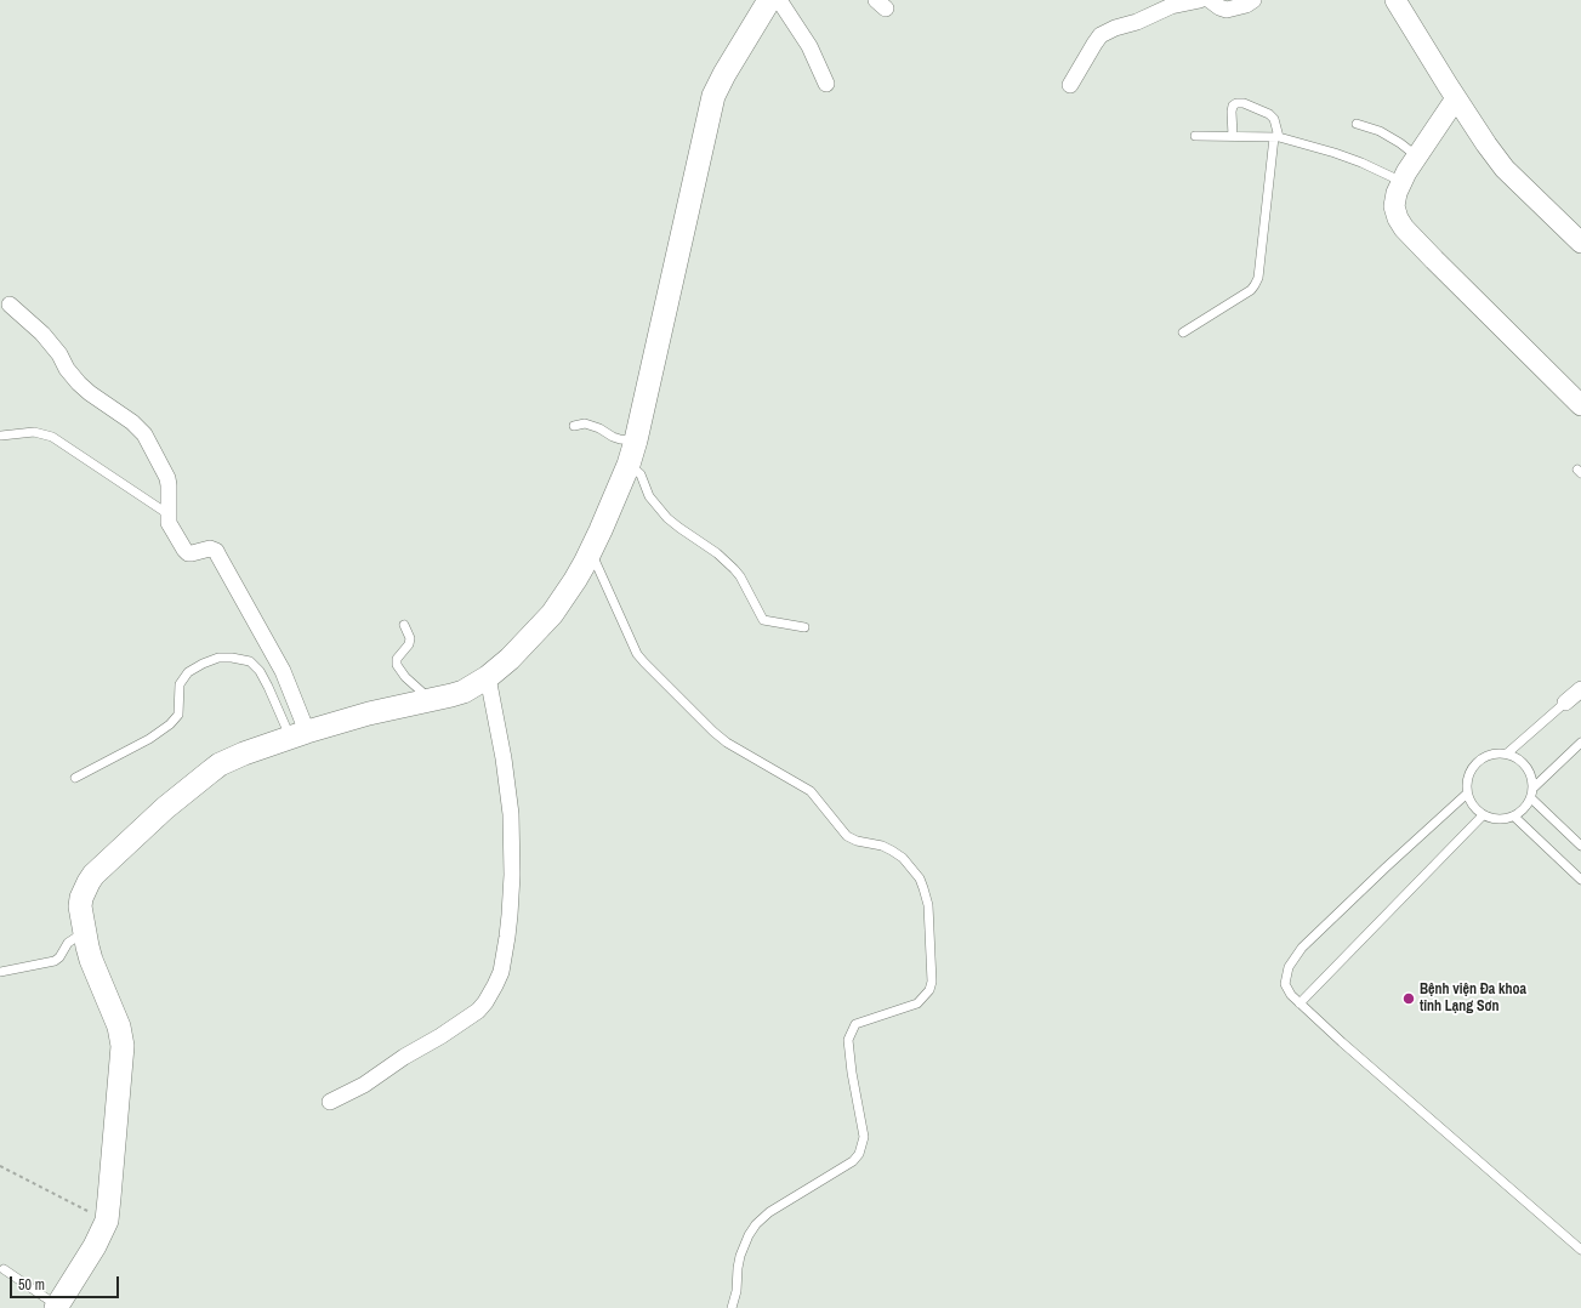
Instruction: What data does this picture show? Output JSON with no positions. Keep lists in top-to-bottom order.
{
  "places": ["Bệnh viện Đa khoa tỉnh Lạng Sơn"],
  "scale_bar": "50 m"
}
